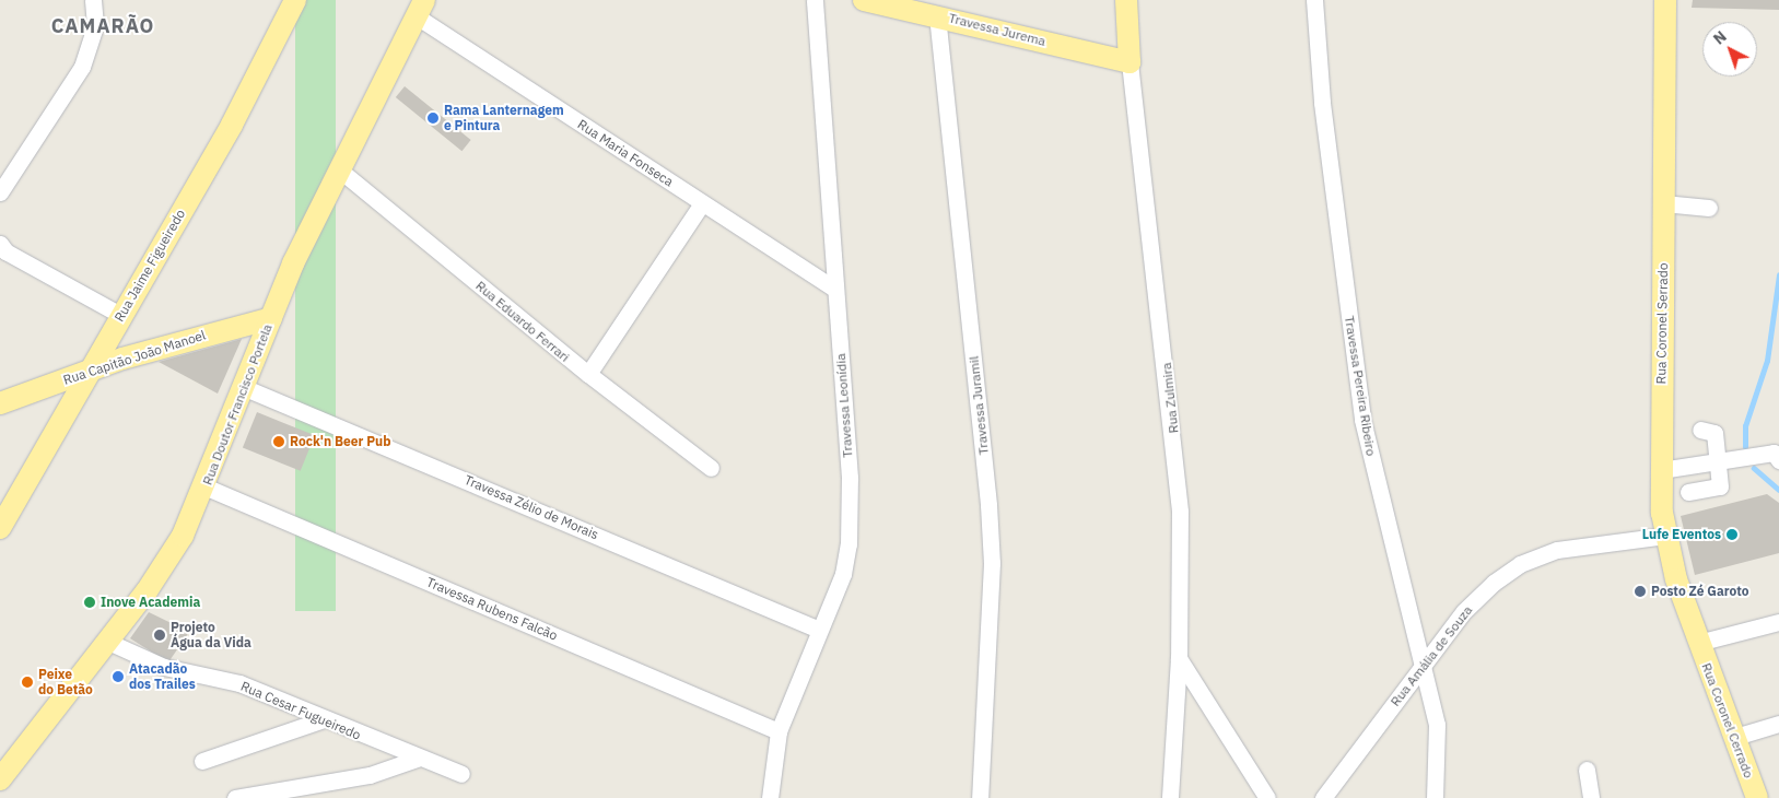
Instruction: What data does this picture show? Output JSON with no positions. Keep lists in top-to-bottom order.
{
  "streets": {
    "main road": [
      "Travessa Jurema",
      "Rua Jaime Figueiredo",
      "Rua Coronel Serrado",
      "Rua Capitão João Manoel",
      "Rua Zulmira",
      "Rua Doutor Francisco Portela",
      "Rua Coronel Cerrado"
    ],
    "street": [
      "Rua Maria Fonseca",
      "Rua Eduardo Ferrari",
      "Travessa Pereira Ribeiro",
      "Travessa Leonídia",
      "Travessa Juramil",
      "Travessa Zélio de Morais",
      "Travessa Rubens Falcão",
      "Rua Amália de Souza",
      "Rua Cesar Fugueiredo"
    ]
  },
  "crossings": [
    ["Travessa Jurema", "Rua Zulmira"],
    ["Travessa Jurema", "Travessa Juramil"],
    ["Rua Maria Fonseca", "Rua Doutor Francisco Portela"],
    ["Rua Maria Fonseca", "Travessa Leonídia"],
    ["Rua Jaime Figueiredo", "Rua Capitão João Manoel"],
    ["Rua Eduardo Ferrari", "Rua Doutor Francisco Portela"],
    ["Rua Coronel Serrado", "Rua Amália de Souza"],
    ["Rua Coronel Serrado", "Rua Coronel Cerrado"],
    ["Rua Capitão João Manoel", "Rua Doutor Francisco Portela"],
    ["Travessa Pereira Ribeiro", "Rua Amália de Souza"],
    ["Rua Doutor Francisco Portela", "Travessa Zélio de Morais"],
    ["Rua Doutor Francisco Portela", "Travessa Rubens Falcão"],
    ["Rua Doutor Francisco Portela", "Rua Cesar Fugueiredo"],
    ["Travessa Leonídia", "Travessa Zélio de Morais"],
    ["Travessa Leonídia", "Travessa Rubens Falcão"]
  ],
  "districts": ["CAMARÃO"],
  "places": [
    "Rama Lanternagem e Pintura",
    "Rock'n Beer Pub",
    "Lufe Eventos",
    "Posto Zé Garoto",
    "Inove Academia",
    "Projeto Água da Vida",
    "Atacadão dos Trailes",
    "Peixe do Betão"
  ],
  "north": "top left"
}
